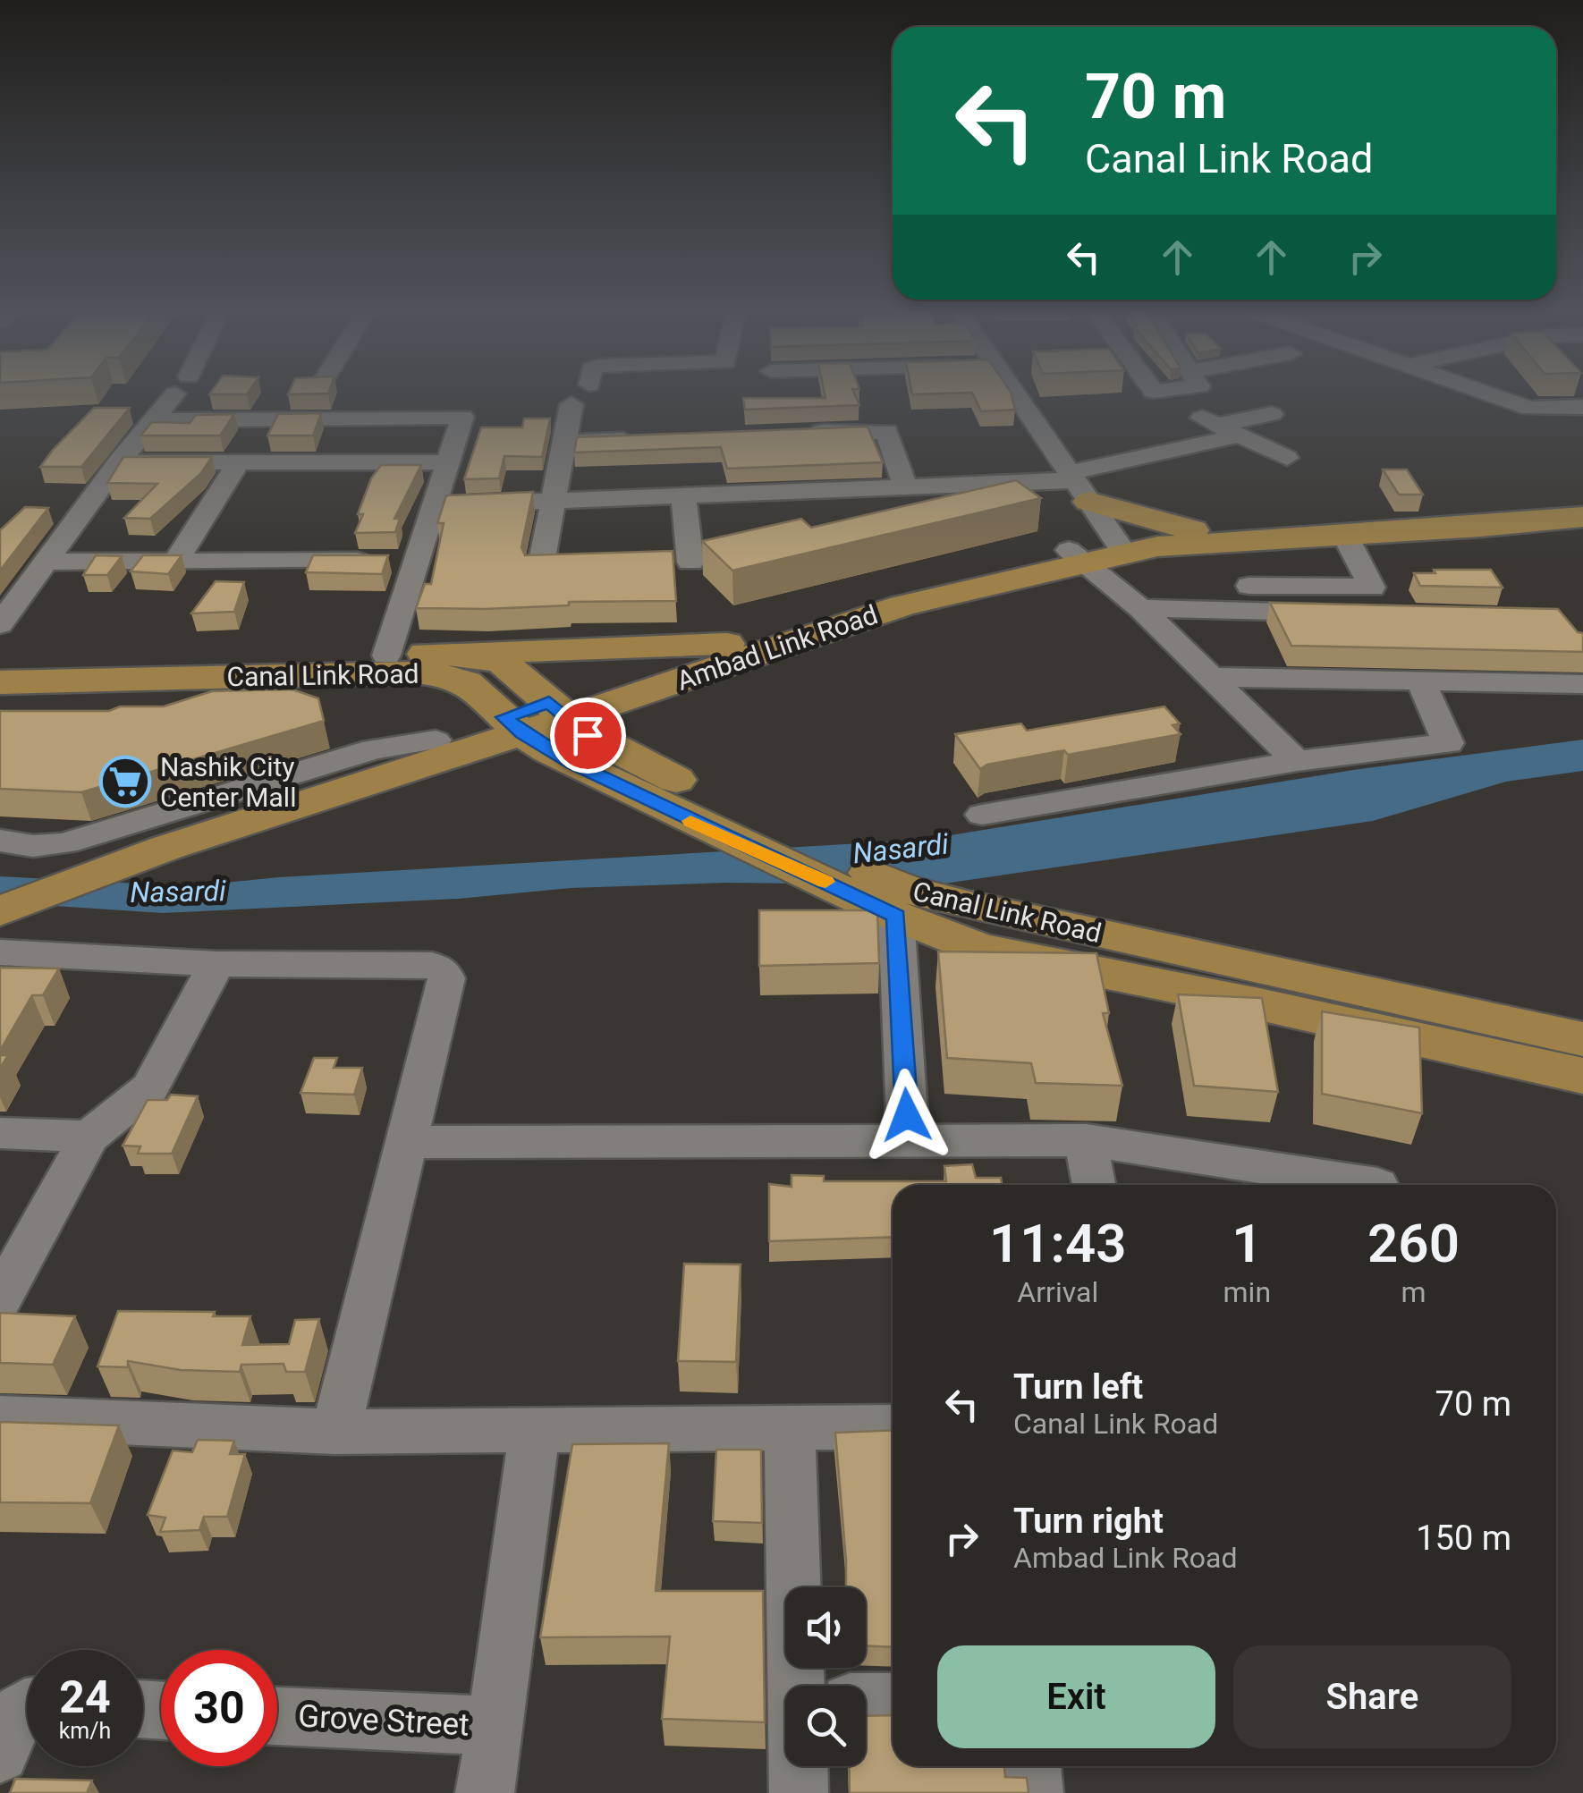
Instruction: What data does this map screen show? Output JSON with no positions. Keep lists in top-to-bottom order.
{
  "streets": {
    "main road": ["Ambad Link Road", "Canal Link Road"],
    "street": ["Grove Street"]
  },
  "crossings": [
    ["Ambad Link Road", "Canal Link Road"]
  ],
  "water": ["Nasardi"],
  "places": {
    "supermarket": ["Nashik City Center Mall"]
  },
  "page": {
    "turn": ["70 m", "Canal Link Road"],
    "eta": [
      "11:43",
      "Arrival",
      "1",
      "min",
      "260",
      "m"
    ],
    "list": [
      {
        "name": "Turn left",
        "note": "Canal Link Road",
        "value": "70 m"
      },
      {
        "name": "Turn right",
        "note": "Ambad Link Road",
        "value": "150 m"
      }
    ],
    "buttons": ["Exit", "Share"],
    "speed": "24 km/h",
    "limit": "30"
  }
}
